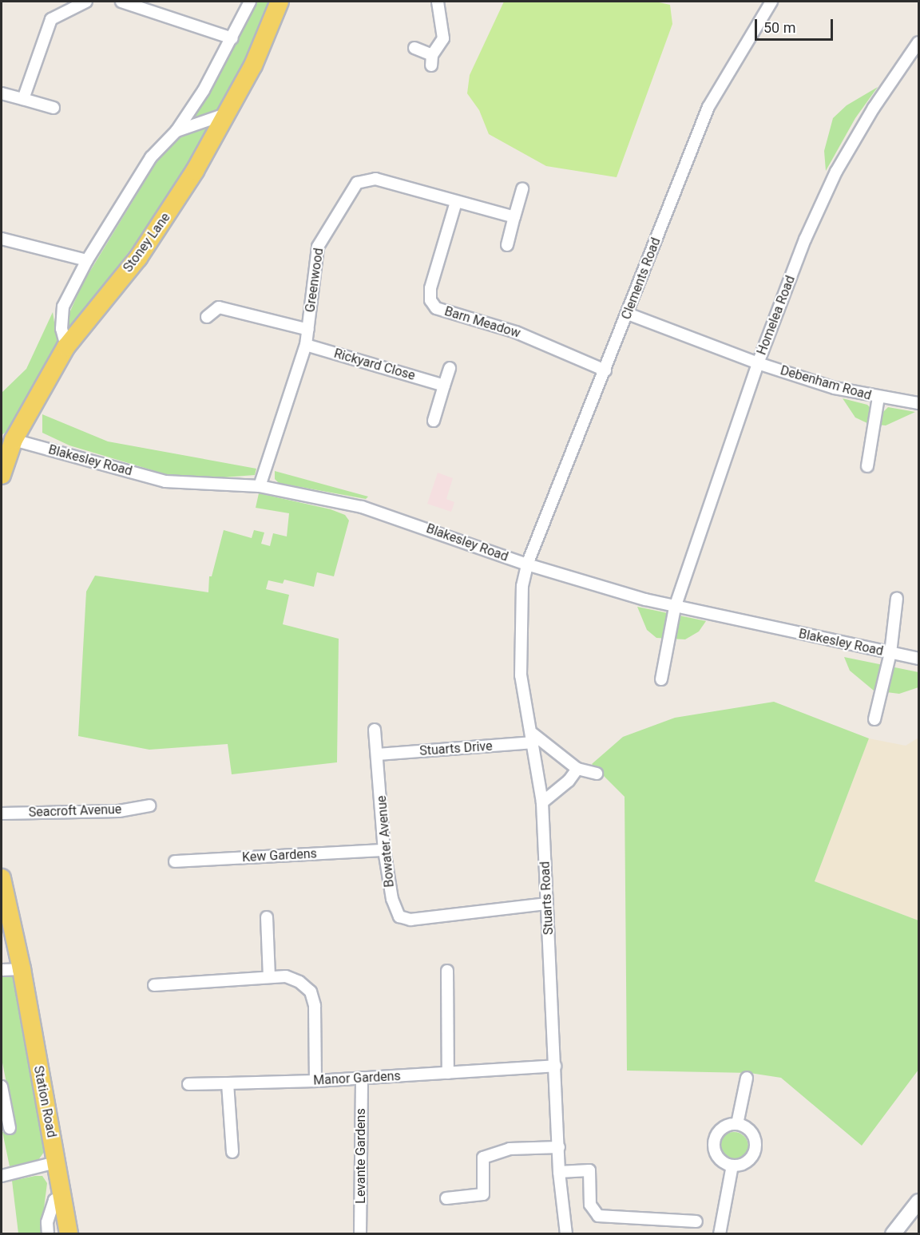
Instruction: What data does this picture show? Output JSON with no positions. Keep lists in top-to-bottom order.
{
  "streets": {
    "main road": ["Stoney Lane", "Station Road"],
    "street": [
      "Clements Road",
      "Greenwood",
      "Homelea Road",
      "Barn Meadow",
      "Rickyard Close",
      "Debenham Road",
      "Blakesley Road",
      "Stuarts Drive",
      "Seacroft Avenue",
      "Bowater Avenue",
      "Kew Gardens",
      "Stuarts Road",
      "Manor Gardens",
      "Levante Gardens"
    ]
  },
  "crossings": [
    ["Stoney Lane", "Blakesley Road"],
    ["Clements Road", "Barn Meadow"],
    ["Clements Road", "Debenham Road"],
    ["Clements Road", "Blakesley Road"],
    ["Clements Road", "Stuarts Road"],
    ["Greenwood", "Barn Meadow"],
    ["Greenwood", "Rickyard Close"],
    ["Greenwood", "Blakesley Road"],
    ["Homelea Road", "Debenham Road"],
    ["Homelea Road", "Blakesley Road"],
    ["Blakesley Road", "Stuarts Road"],
    ["Stuarts Drive", "Bowater Avenue"],
    ["Stuarts Drive", "Stuarts Road"],
    ["Bowater Avenue", "Kew Gardens"],
    ["Bowater Avenue", "Stuarts Road"],
    ["Stuarts Road", "Manor Gardens"],
    ["Manor Gardens", "Levante Gardens"]
  ],
  "scale_bar": "50 m"
}
